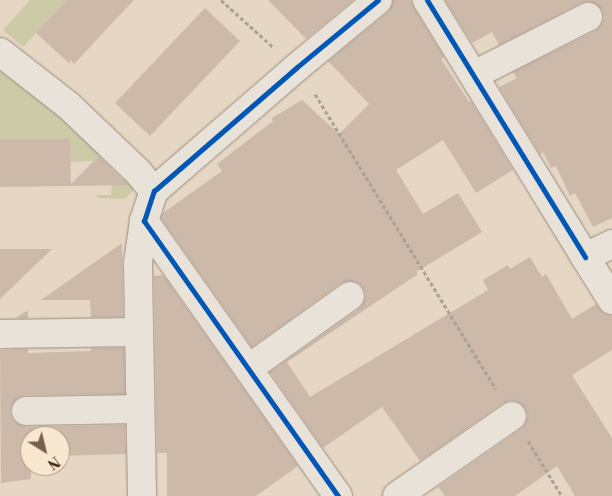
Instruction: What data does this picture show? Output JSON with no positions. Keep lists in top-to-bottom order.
{
  "north": "bottom right"
}
